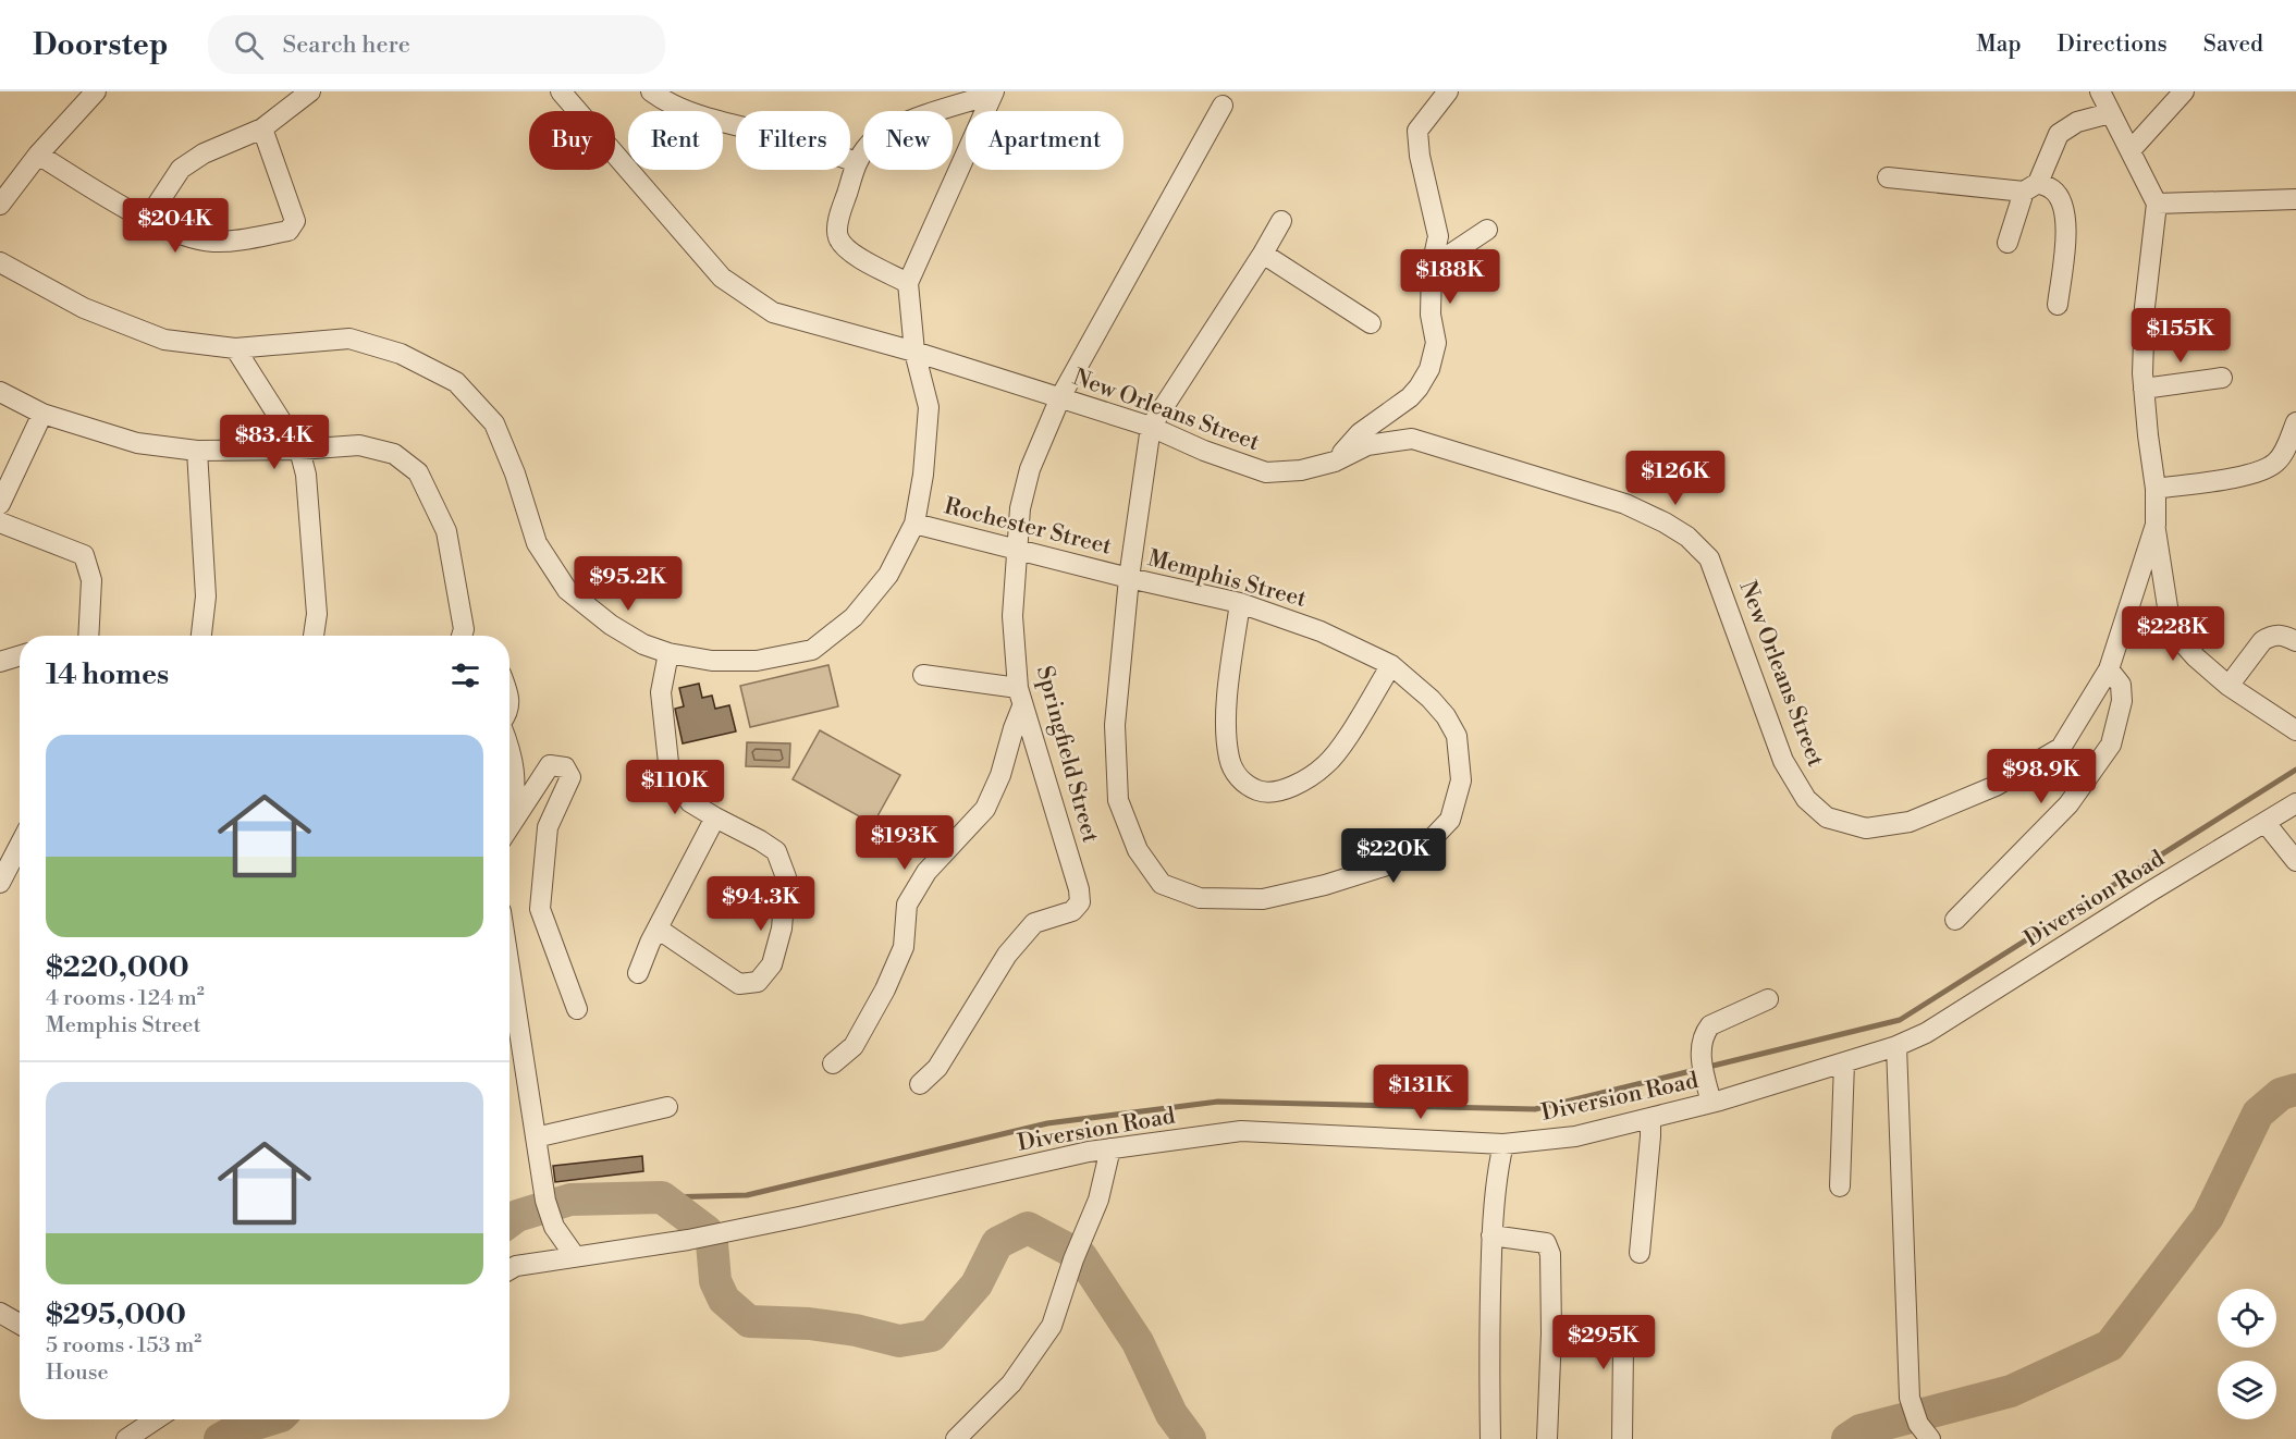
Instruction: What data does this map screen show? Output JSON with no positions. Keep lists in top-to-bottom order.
{
  "streets": {
    "street": [
      "New Orleans Street",
      "Rochester Street",
      "Memphis Street",
      "Springfield Street",
      "Diversion Road"
    ]
  },
  "crossings": [
    ["New Orleans Street", "Memphis Street"],
    ["New Orleans Street", "Springfield Street"],
    ["Rochester Street", "Memphis Street"],
    ["Rochester Street", "Springfield Street"]
  ],
  "page": {
    "header": "Doorstep",
    "search": "Search here",
    "nav": ["Map", "Directions", "Saved"],
    "chip": [
      "Buy",
      "Rent",
      "Filters",
      "New",
      "Apartment"
    ],
    "price": [
      "$204K",
      "$188K",
      "$155K",
      "$83.4K",
      "$126K",
      "$95.2K",
      "$228K",
      "$98.9K",
      "$110K",
      "$193K",
      "$220K",
      "$94.3K",
      "$131K",
      "$295K"
    ],
    "heading": "14 homes",
    "list": [
      {
        "name": "$220,000",
        "note": "4 rooms · 124 m² · Memphis Street"
      },
      {
        "name": "$295,000",
        "note": "5 rooms · 153 m² · House"
      }
    ]
  }
}
